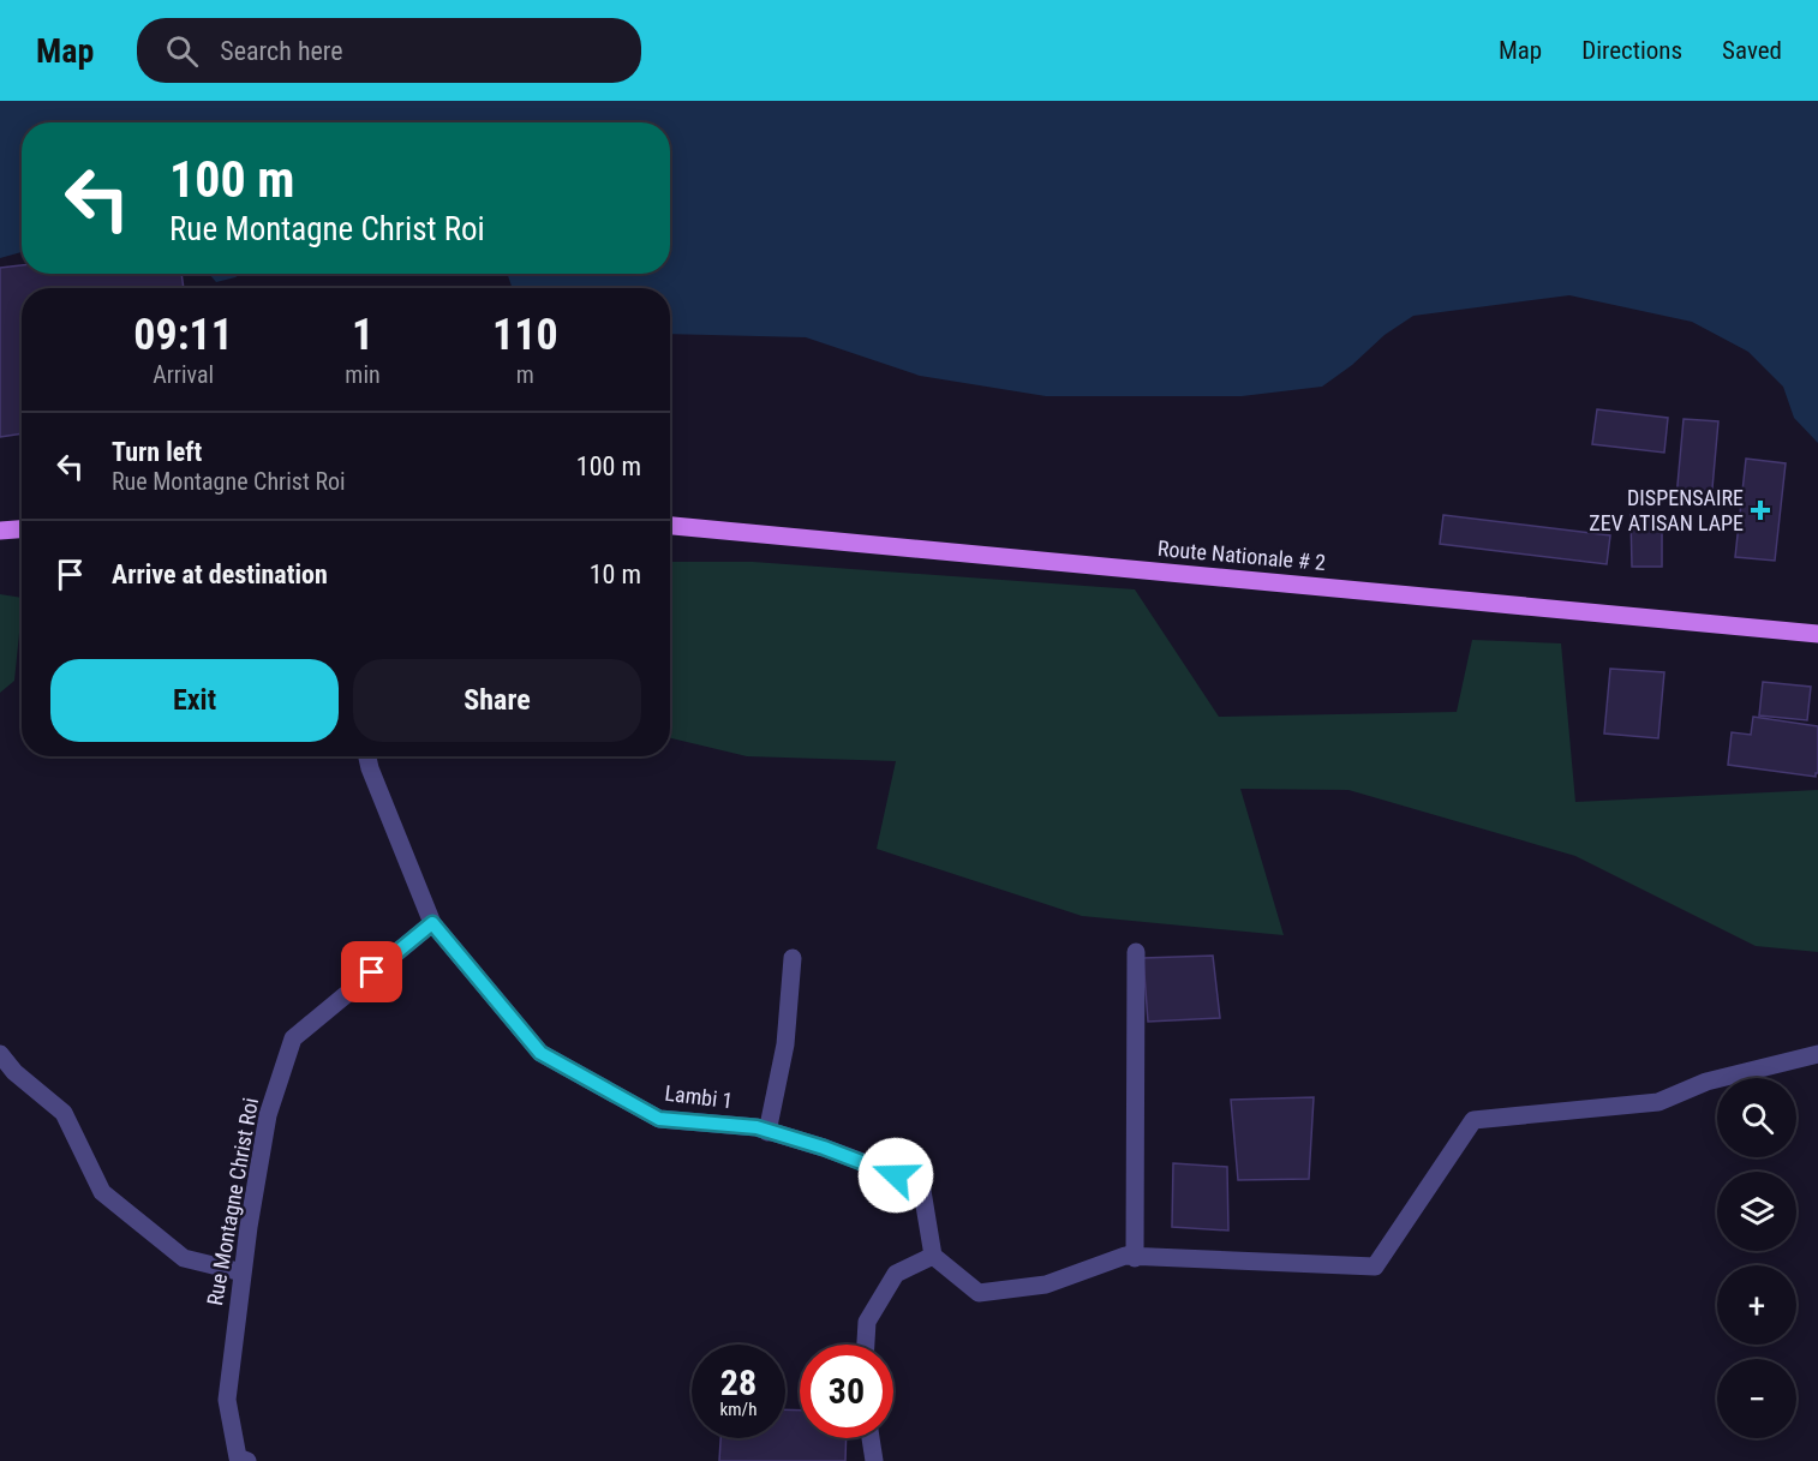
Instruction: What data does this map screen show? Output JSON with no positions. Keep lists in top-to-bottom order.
{
  "streets": {
    "main road": ["Route Nationale # 2"],
    "street": ["Lambi 1", "Rue Montagne Christ Roi"]
  },
  "crossings": [
    ["Lambi 1", "Rue Montagne Christ Roi"]
  ],
  "places": {
    "health": ["DISPENSAIRE ZEV ATISAN LAPE"]
  },
  "page": {
    "header": "Map",
    "search": "Search here",
    "nav": ["Map", "Directions", "Saved"],
    "turn": ["100 m", "Rue Montagne Christ Roi"],
    "eta": [
      "09:11",
      "Arrival",
      "1",
      "min",
      "110",
      "m"
    ],
    "list": [
      {
        "name": "Turn left",
        "note": "Rue Montagne Christ Roi",
        "value": "100 m"
      },
      {
        "name": "Arrive at destination",
        "value": "10 m"
      }
    ],
    "buttons": ["Exit", "Share"],
    "map_buttons": ["+", "−"],
    "speed": "28 km/h",
    "limit": "30"
  }
}
